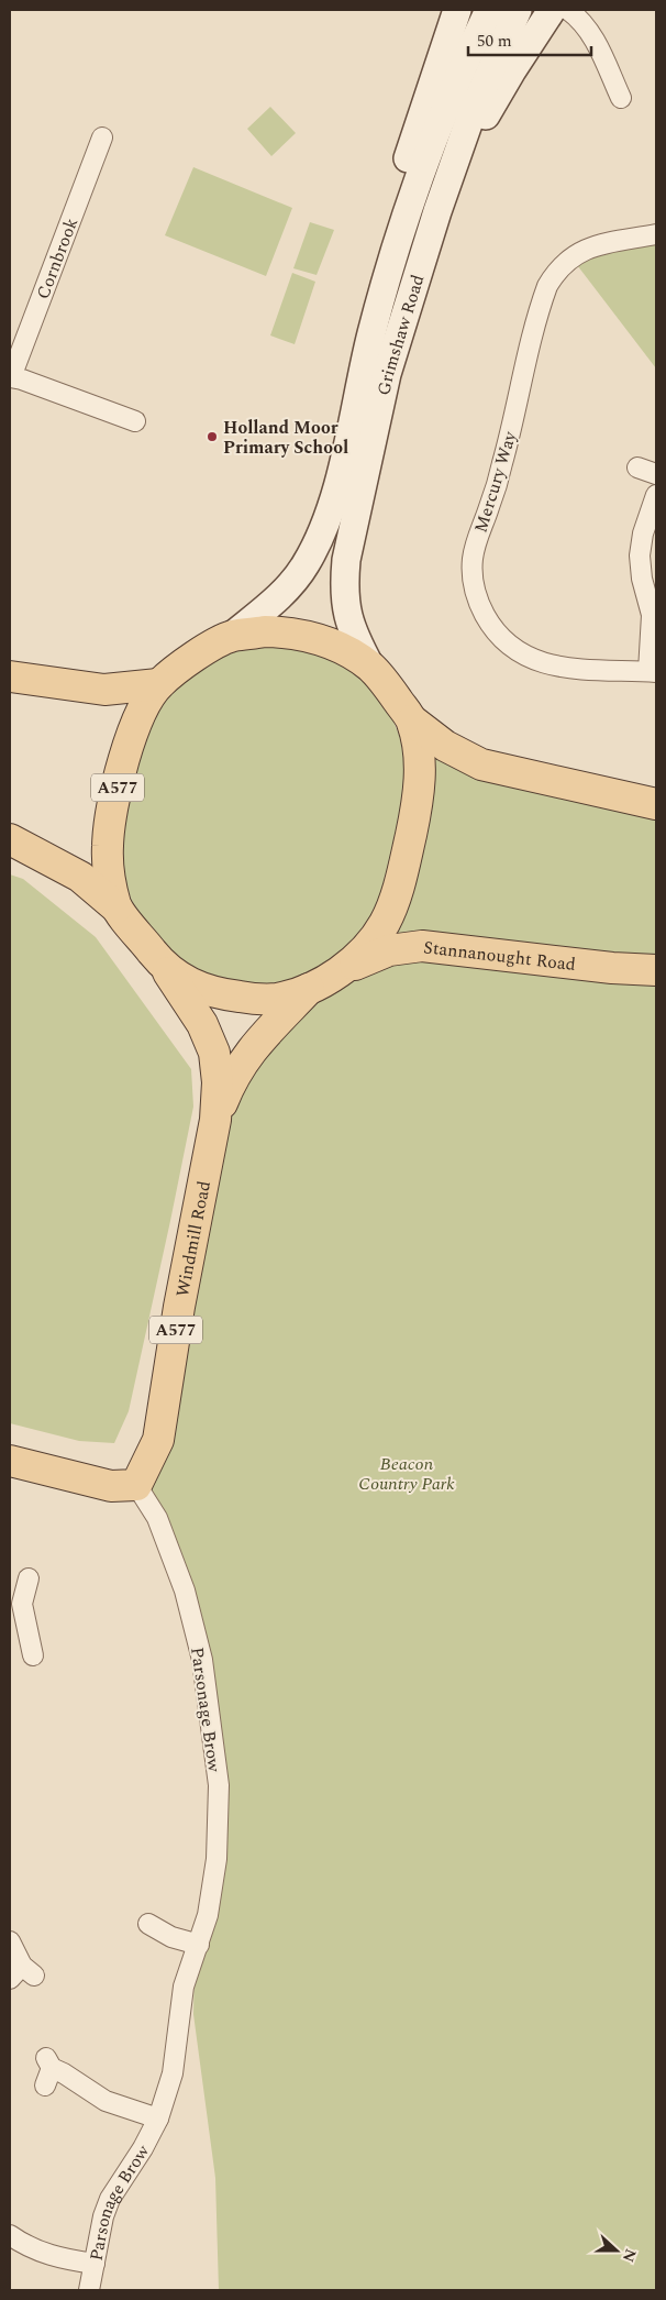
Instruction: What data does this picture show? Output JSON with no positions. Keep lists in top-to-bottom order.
{
  "streets": {
    "main road": [
      "Grimshaw Road",
      "A577",
      "Stannanought Road",
      "Windmill Road"
    ],
    "street": ["Cornbrook", "Mercury Way", "Parsonage Brow"]
  },
  "crossings": [
    ["Grimshaw Road", "A577"],
    ["A577", "Stannanought Road"],
    ["A577", "Windmill Road"],
    ["Windmill Road", "Parsonage Brow"]
  ],
  "parks": ["Beacon Country Park"],
  "places": ["Holland Moor Primary School"],
  "scale_bar": "50 m",
  "north": "right"
}
